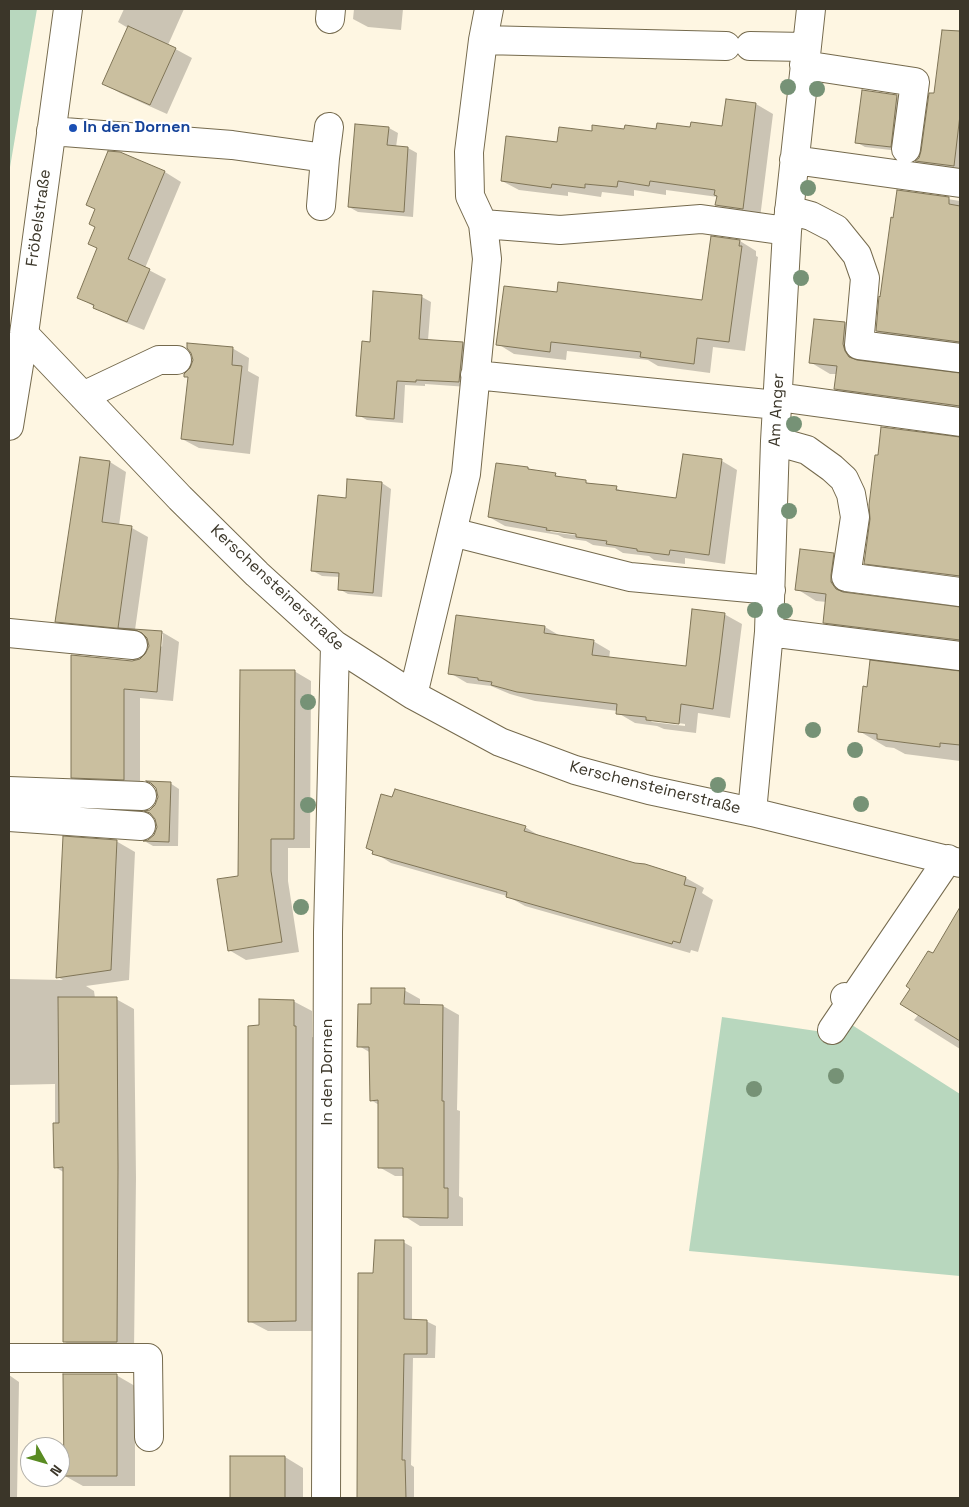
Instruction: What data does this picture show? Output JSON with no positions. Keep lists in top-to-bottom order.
{
  "streets": {
    "street": [
      "Fröbelstraße",
      "Am Anger",
      "Kerschensteinerstraße",
      "In den Dornen"
    ]
  },
  "crossings": [
    ["Fröbelstraße", "Kerschensteinerstraße"],
    ["Am Anger", "Kerschensteinerstraße"],
    ["Kerschensteinerstraße", "In den Dornen"]
  ],
  "places": ["In den Dornen"],
  "north": "bottom right"
}
